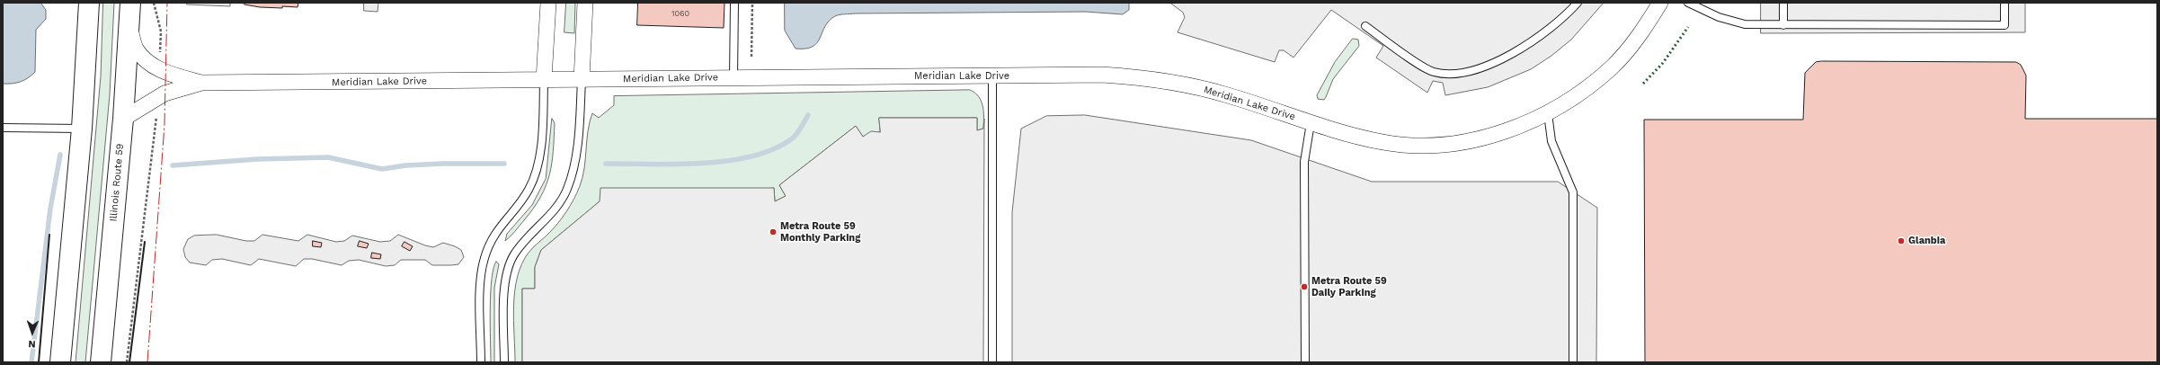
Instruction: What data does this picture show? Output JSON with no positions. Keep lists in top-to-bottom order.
{
  "streets": {
    "main road": ["Illinois Route 59"],
    "street": ["Meridian Lake Drive"]
  },
  "crossings": [
    ["Meridian Lake Drive", "Illinois Route 59"]
  ],
  "places": ["Metra Route 59 Monthly Parking", "Glanbia", "Metra Route 59 Daily Parking"],
  "house_numbers": ["1060"],
  "north": "bottom"
}
